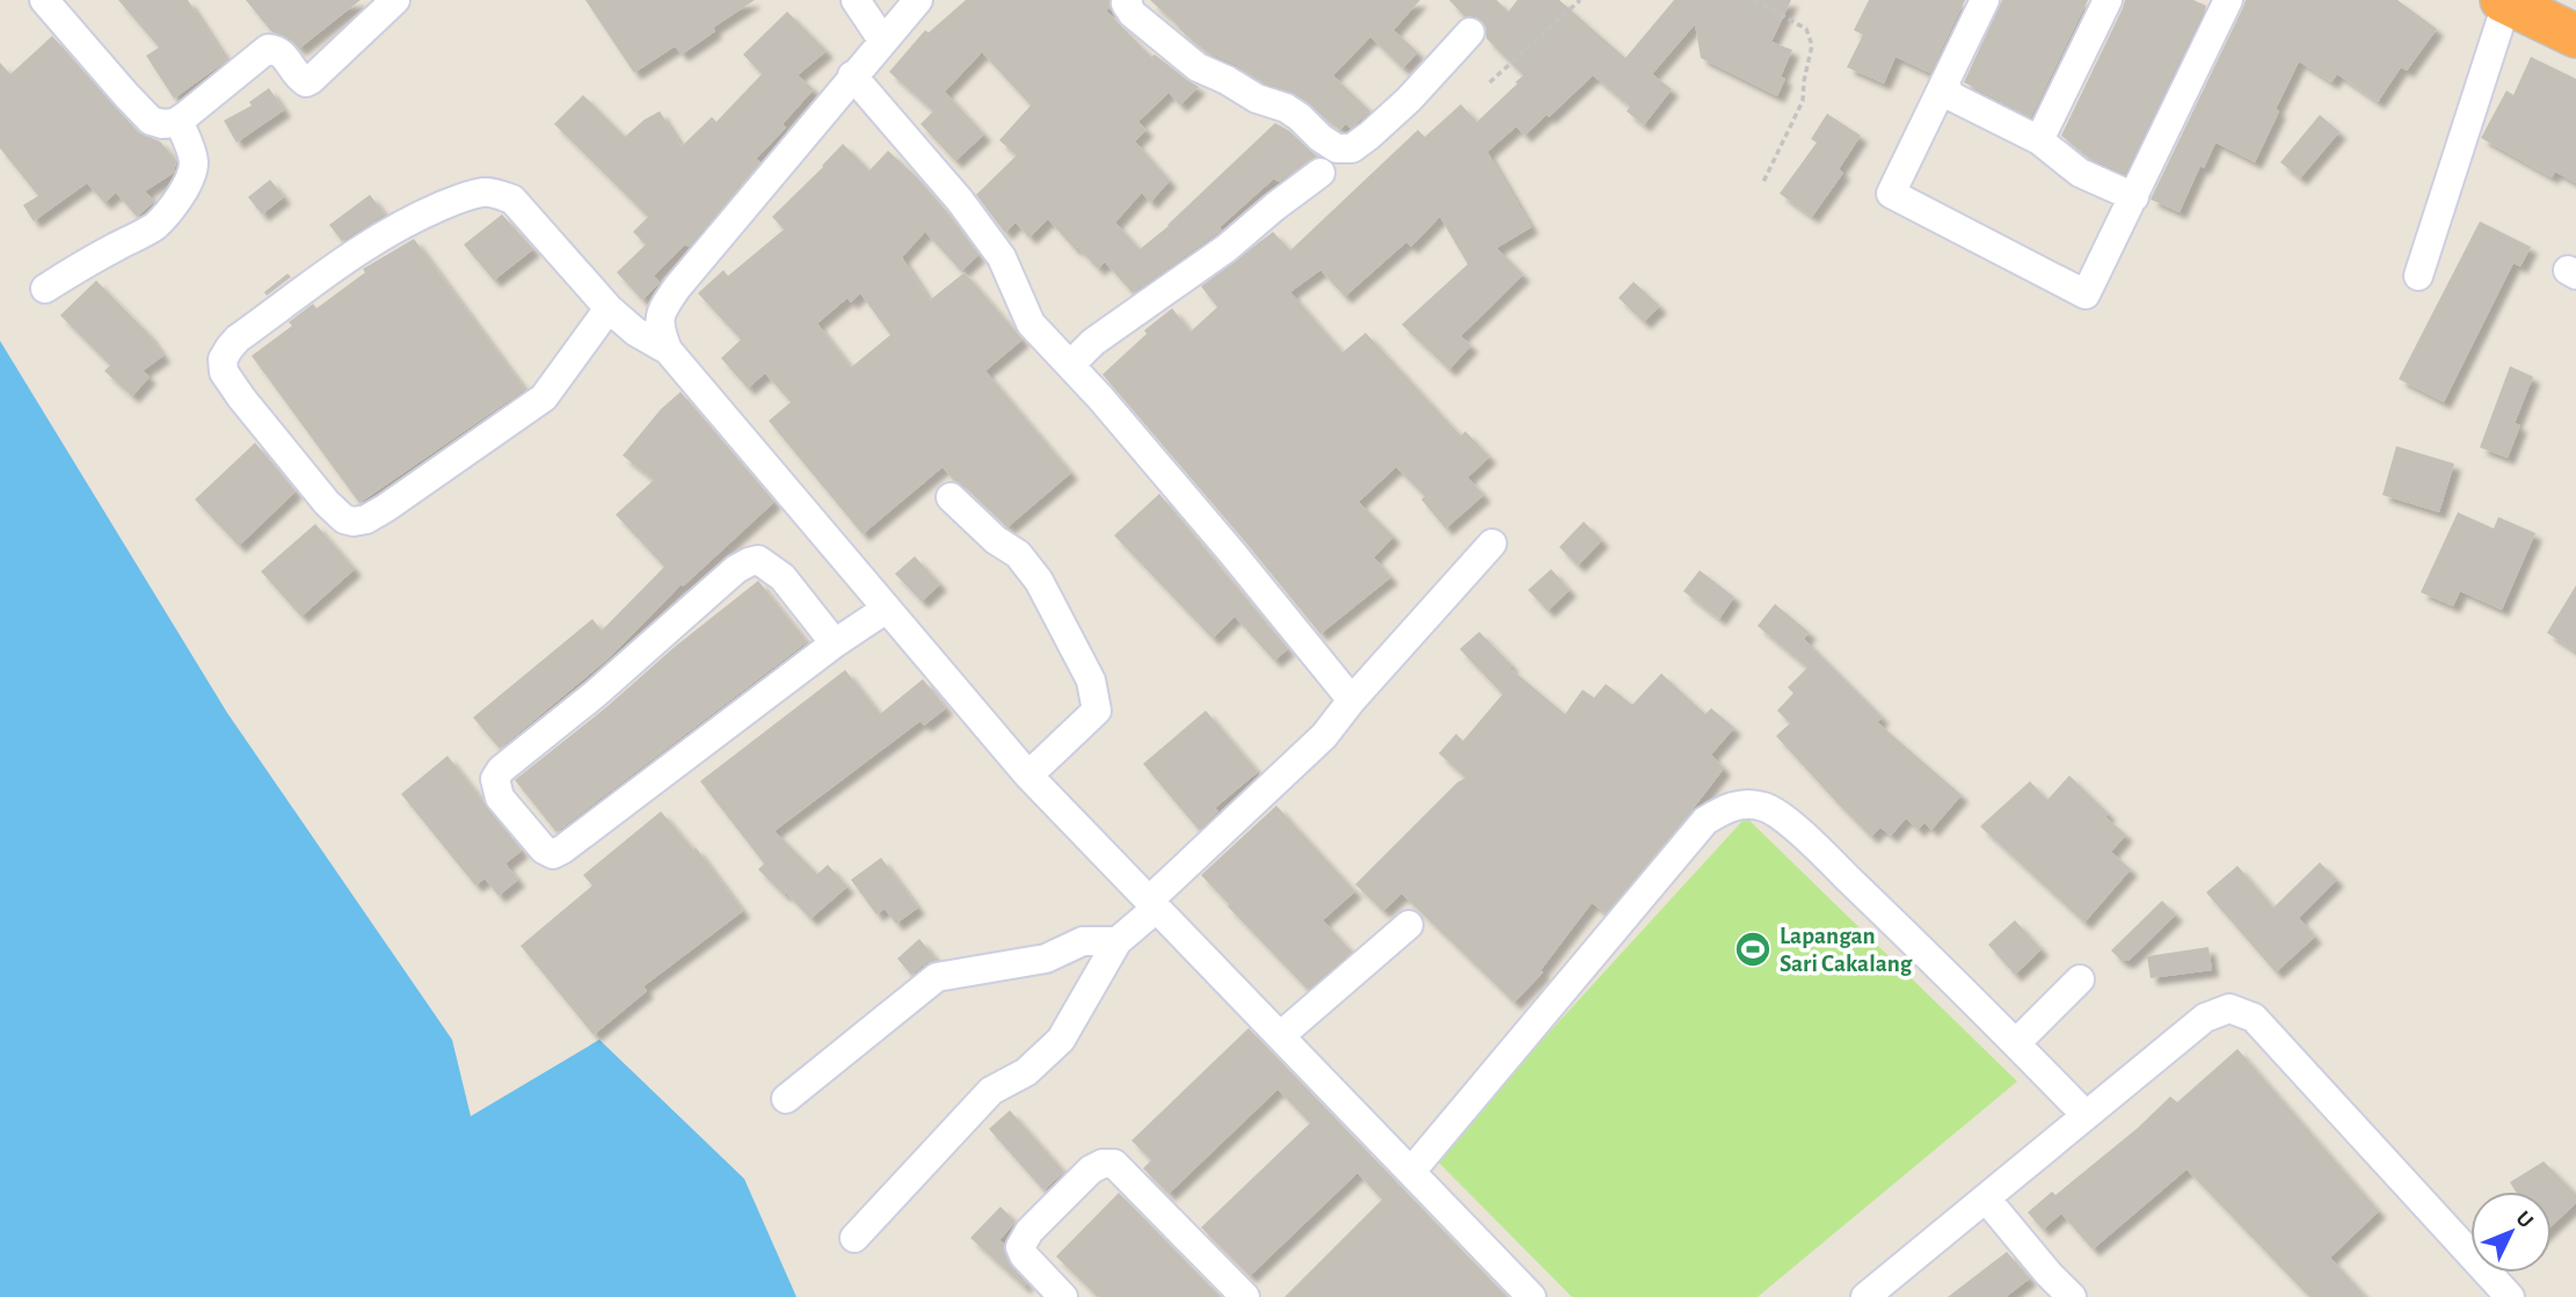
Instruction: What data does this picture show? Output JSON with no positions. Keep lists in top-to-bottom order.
{
  "places": {
    "sports": ["Lapangan Sari Cakalang"]
  },
  "north": "top right"
}
